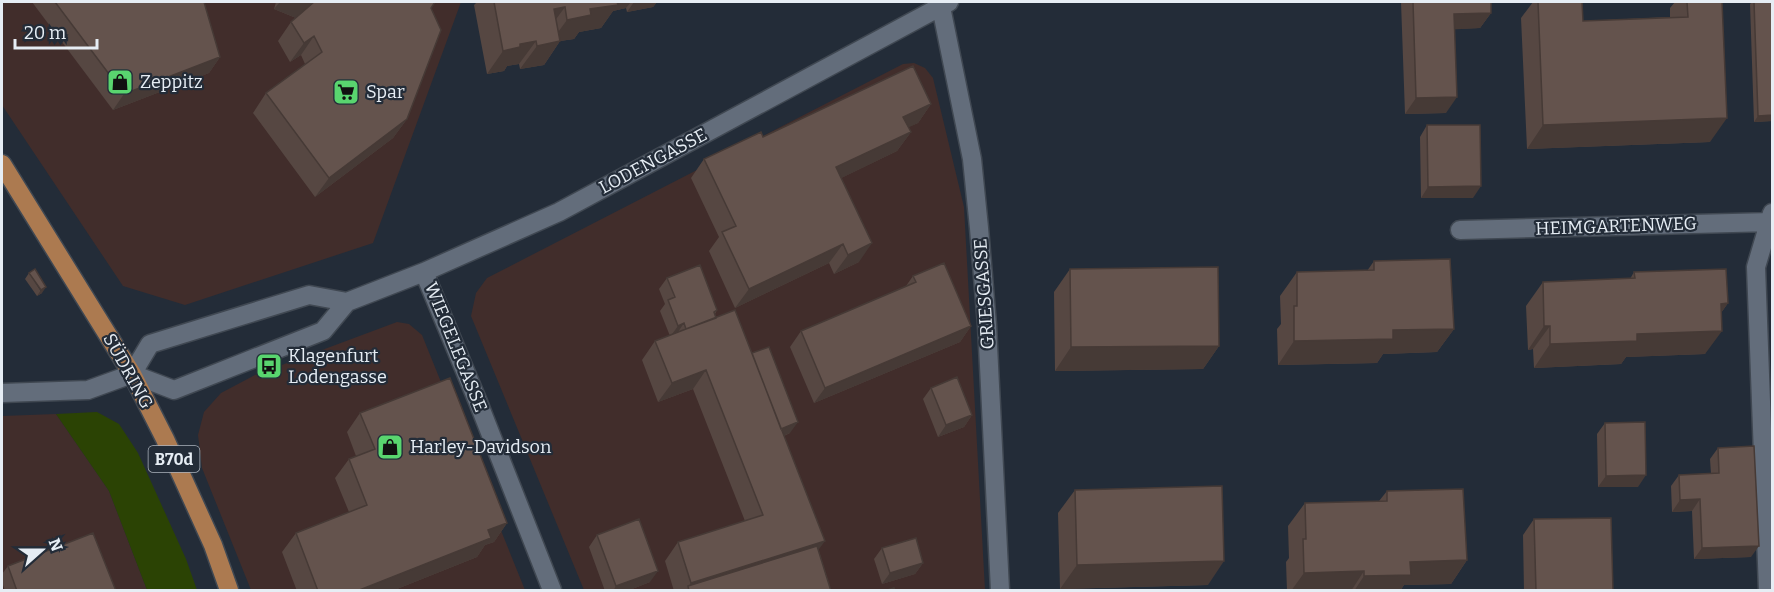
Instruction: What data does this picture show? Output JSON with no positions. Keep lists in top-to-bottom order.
{
  "streets": {
    "main road": ["SÜDRING", "B70d"],
    "street": [
      "LODENGASSE",
      "HEIMGARTENWEG",
      "GRIESGASSE",
      "WIEGELEGASSE"
    ]
  },
  "crossings": [
    ["LODENGASSE", "GRIESGASSE"],
    ["LODENGASSE", "WIEGELEGASSE"]
  ],
  "places": {
    "shop": ["Zeppitz", "Harley-Davidson"],
    "supermarket": ["Spar"],
    "bus stop": ["Klagenfurt Lodengasse"]
  },
  "scale_bar": "20 m",
  "north": "right"
}
